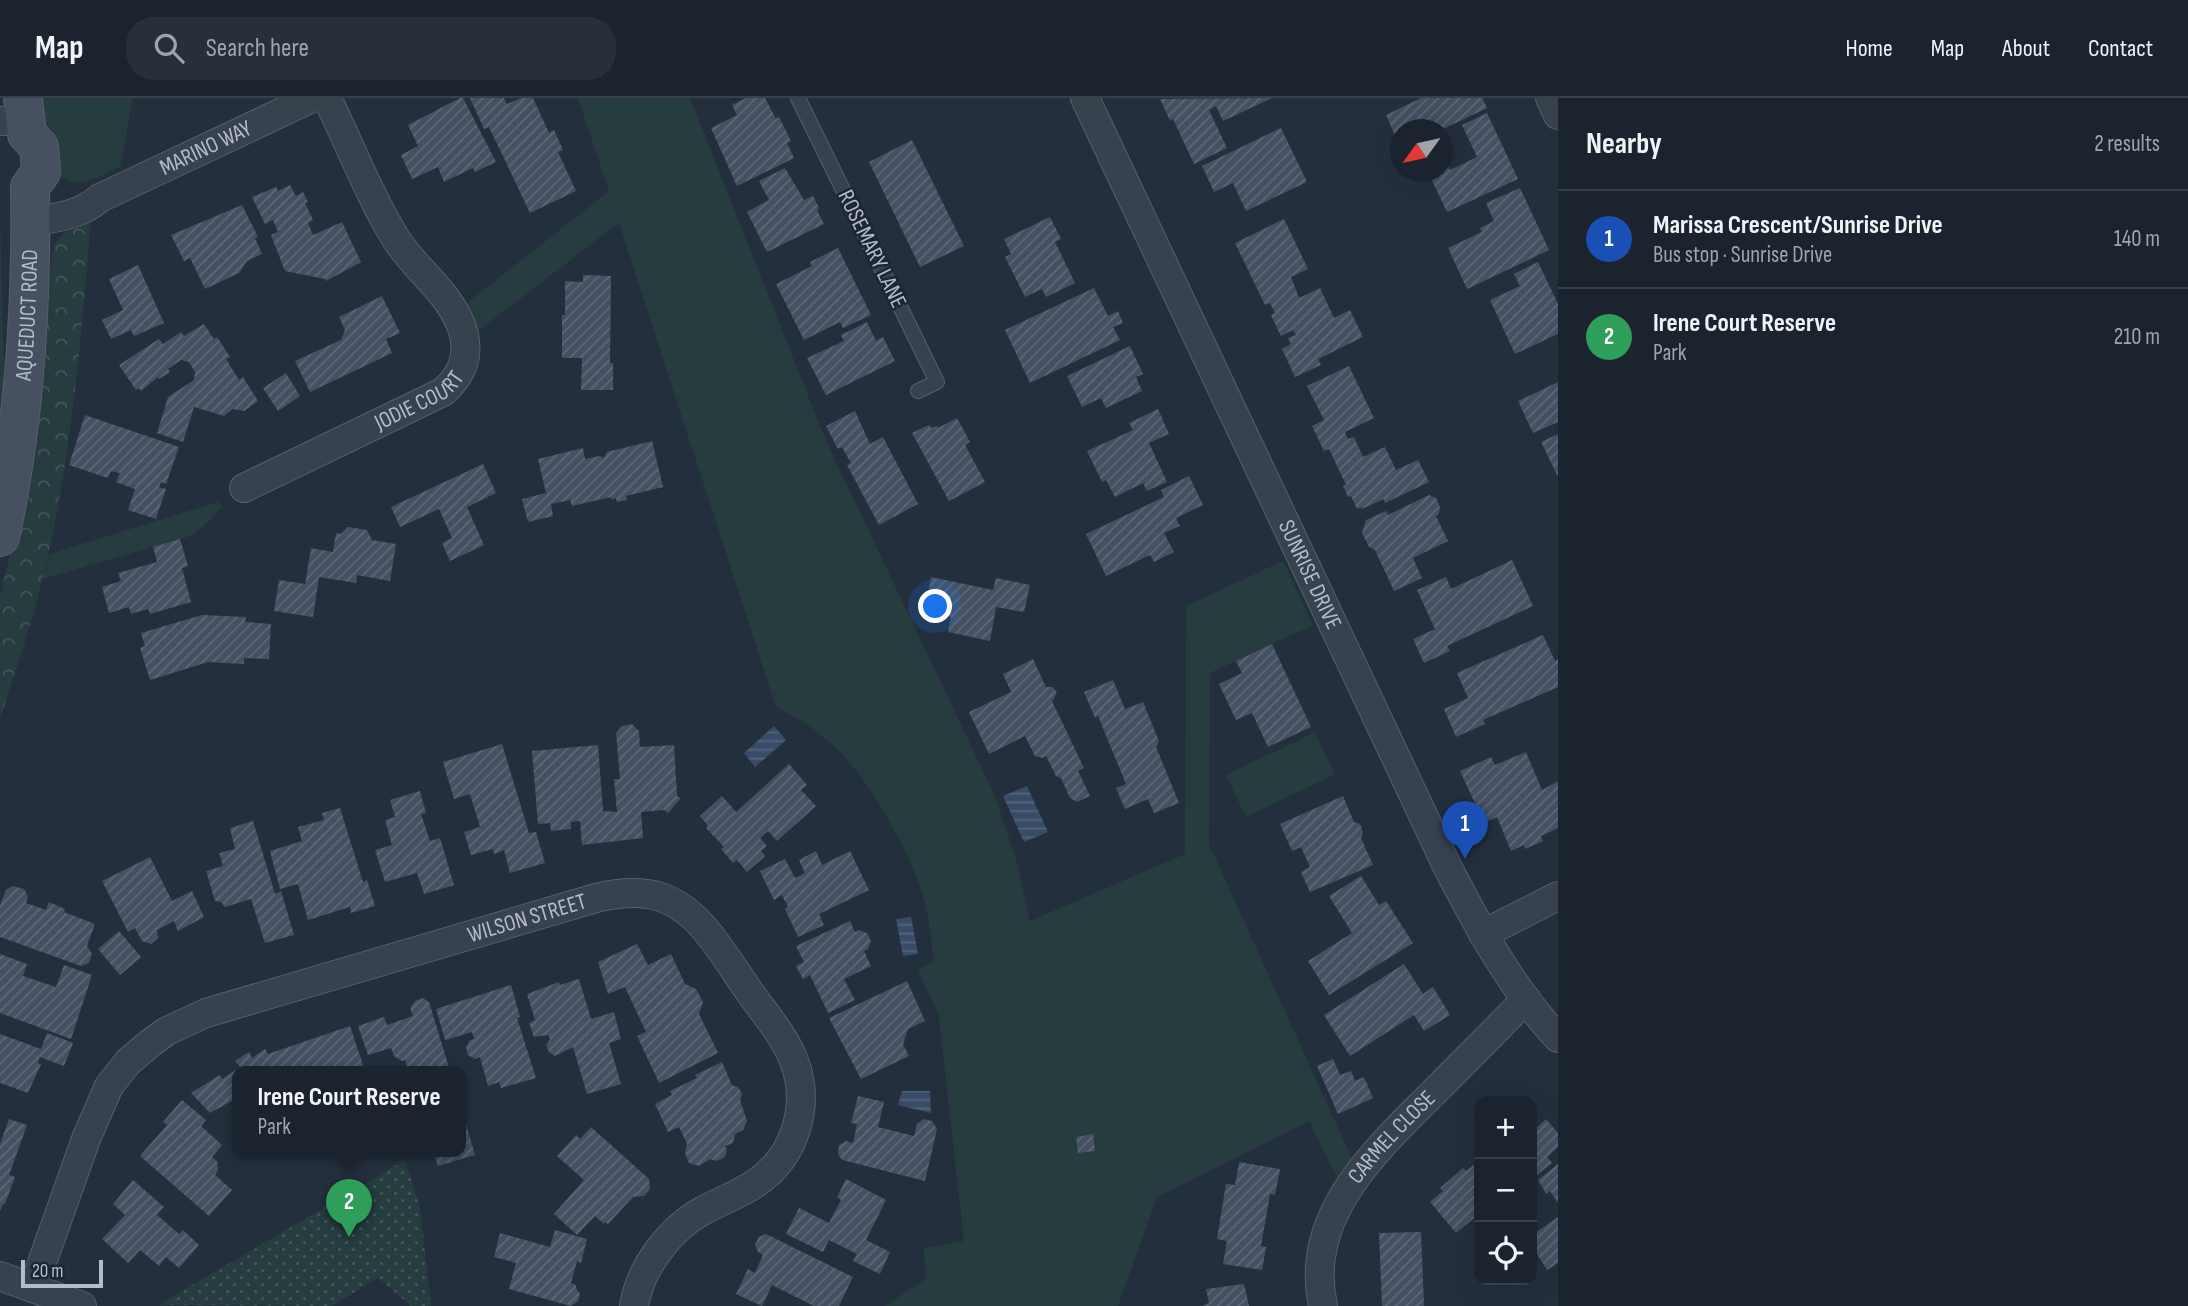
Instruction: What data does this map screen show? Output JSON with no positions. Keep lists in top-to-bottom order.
{
  "streets": {
    "main road": ["AQUEDUCT ROAD"],
    "street": [
      "MARINO WAY",
      "JODIE COURT",
      "SUNRISE DRIVE",
      "WILSON STREET",
      "CARMEL CLOSE"
    ],
    "lane": ["ROSEMARY LANE"]
  },
  "crossings": [
    ["MARINO WAY", "AQUEDUCT ROAD"],
    ["SUNRISE DRIVE", "CARMEL CLOSE"]
  ],
  "scale_bar": "20 m",
  "north": "bottom left",
  "page": {
    "header": "Map",
    "search": "Search here",
    "nav": [
      "Home",
      "Map",
      "About",
      "Contact"
    ],
    "heading": ["Nearby", "2 results"],
    "list": [
      {
        "mark": "1",
        "name": "Marissa Crescent/Sunrise Drive",
        "note": "Bus stop · Sunrise Drive",
        "value": "140 m"
      },
      {
        "mark": "2",
        "name": "Irene Court Reserve",
        "note": "Park",
        "value": "210 m"
      }
    ],
    "pins": ["1", "2"],
    "popup": ["Irene Court Reserve", "Park"],
    "map_buttons": ["+", "−"],
    "scale": "20 m"
  }
}
